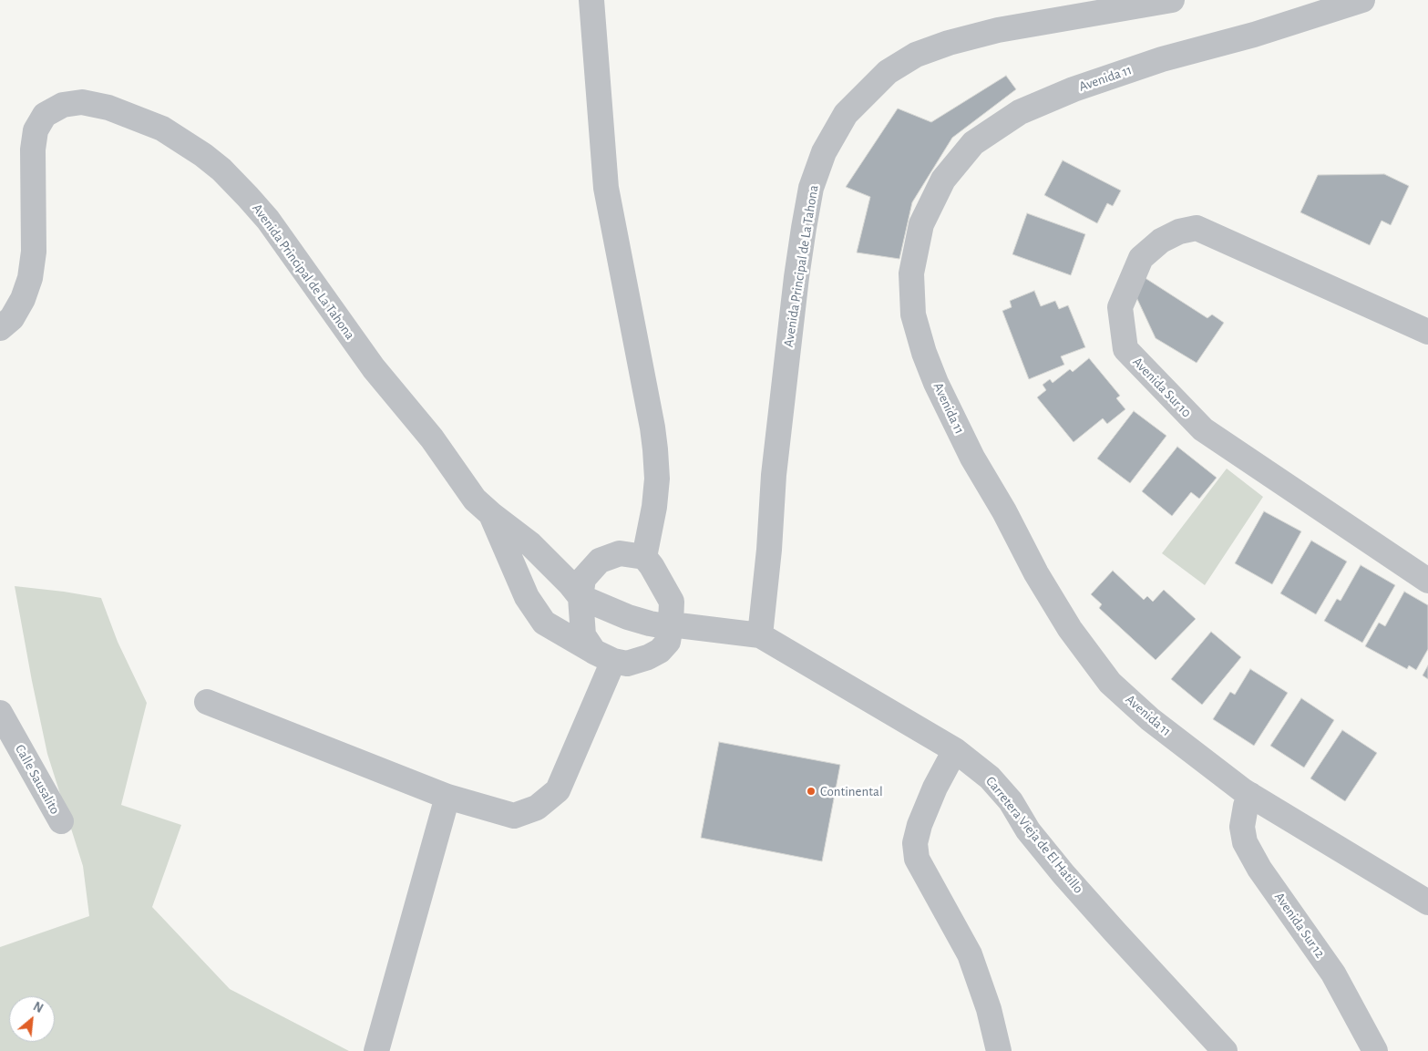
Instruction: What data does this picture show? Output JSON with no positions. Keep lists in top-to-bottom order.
{
  "streets": {
    "street": [
      "Avenida 11",
      "Avenida Principal de La Tahona",
      "Avenida Sur 10",
      "Calle Sausalito",
      "Carretera Vieja de El Hatillo",
      "Avenida Sur 12"
    ]
  },
  "crossings": [
    ["Avenida 11", "Avenida Sur 12"],
    ["Avenida Principal de La Tahona", "Carretera Vieja de El Hatillo"]
  ],
  "places": ["Continental"],
  "north": "top right"
}
